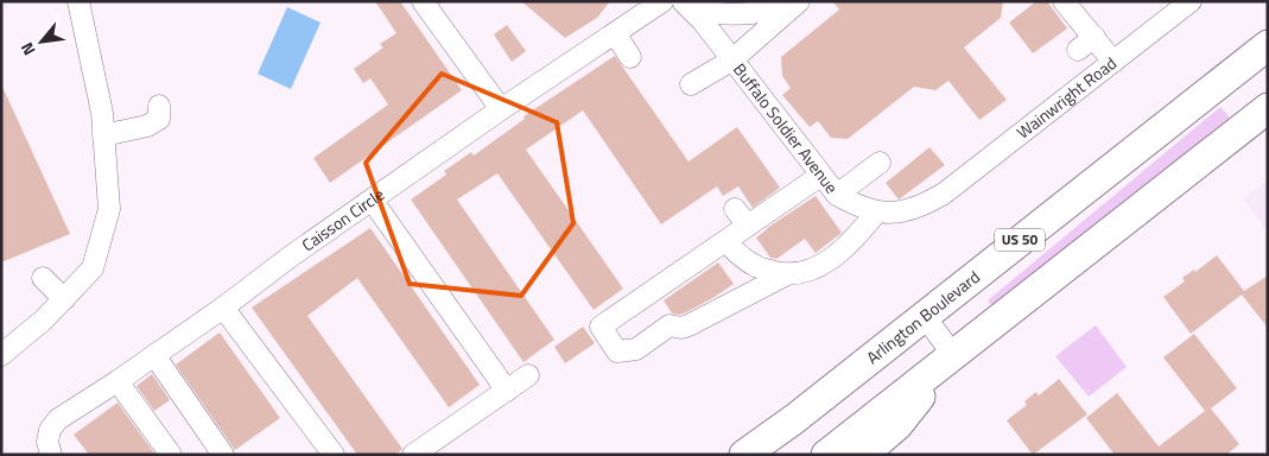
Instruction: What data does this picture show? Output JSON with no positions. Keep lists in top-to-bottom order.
{
  "streets": {
    "highway": ["US 50", "Arlington Boulevard"],
    "street": ["Wainwright Road", "Buffalo Soldier Avenue", "Caisson Circle"]
  },
  "crossings": [
    ["Wainwright Road", "Buffalo Soldier Avenue"]
  ],
  "north": "bottom left"
}
